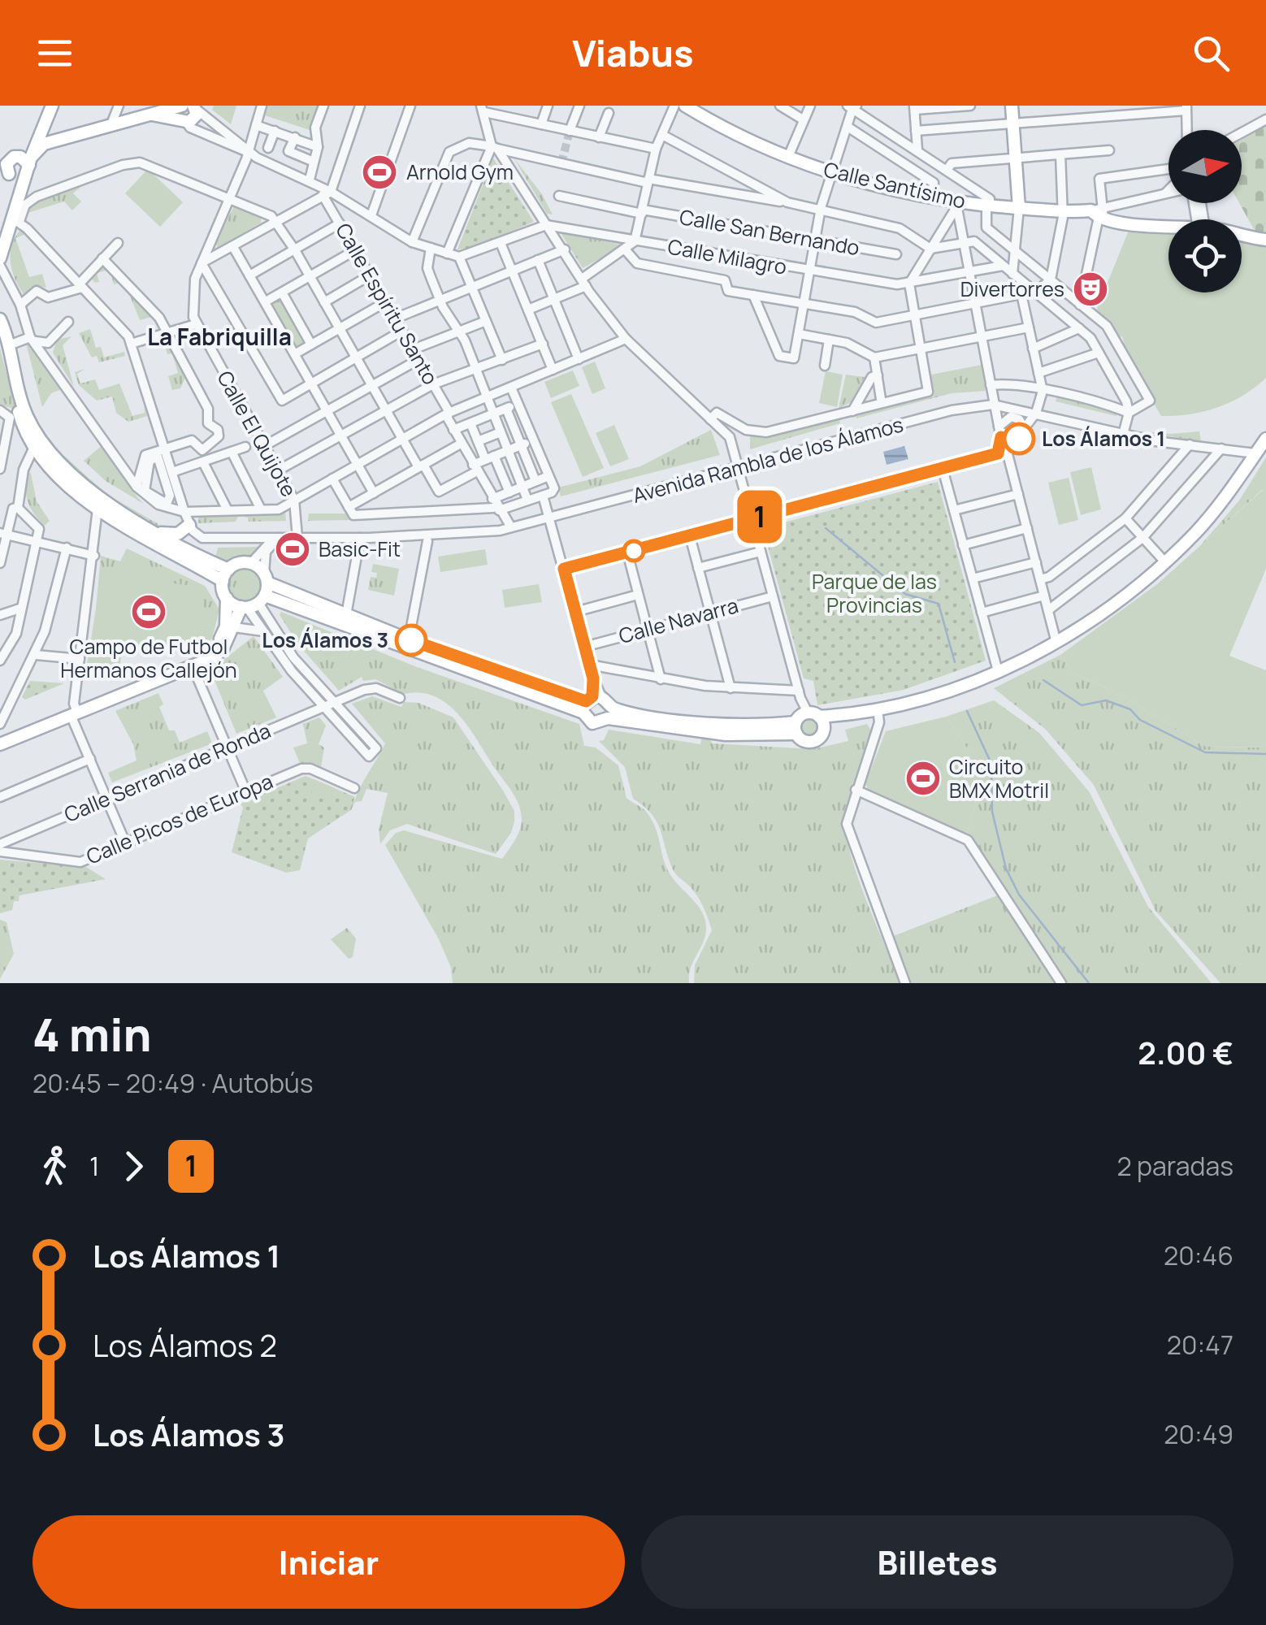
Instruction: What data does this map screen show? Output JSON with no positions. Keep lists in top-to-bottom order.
{
  "streets": {
    "main road": ["Calle Santísimo"],
    "street": [
      "Calle San Bernando",
      "Calle Milagro",
      "Calle Espíritu Santo",
      "Calle El Quijote",
      "Avenida Rambla de los Álamos",
      "Calle Navarra",
      "Calle Serrania de Ronda",
      "Calle Picos de Europa"
    ]
  },
  "crossings": [
    ["Calle Espíritu Santo", "Avenida Rambla de los Álamos"],
    ["Calle El Quijote", "Avenida Rambla de los Álamos"]
  ],
  "districts": ["La Fabriquilla"],
  "parks": ["Parque de las Provincias"],
  "places": {
    "sports": [
      "Arnold Gym",
      "Basic-Fit",
      "Campo de Futbol Hermanos Callejón",
      "Circuito BMX Motril"
    ],
    "theatre": ["Divertorres"],
    "other": ["Los Álamos 1", "Los Álamos 3"]
  },
  "lines": ["bus line 1"],
  "north": "right",
  "page": {
    "header": "Viabus",
    "on_map": "1",
    "heading": ["4 min", "20:45 – 20:49 · Autobús", "2.00 €"],
    "legs": ["1", "1", "2 paradas"],
    "list": [
      {
        "name": "Los Álamos 1",
        "value": "20:46"
      },
      {
        "name": "Los Álamos 2",
        "value": "20:47"
      },
      {
        "name": "Los Álamos 3",
        "value": "20:49"
      }
    ],
    "buttons": ["Iniciar", "Billetes"]
  }
}
